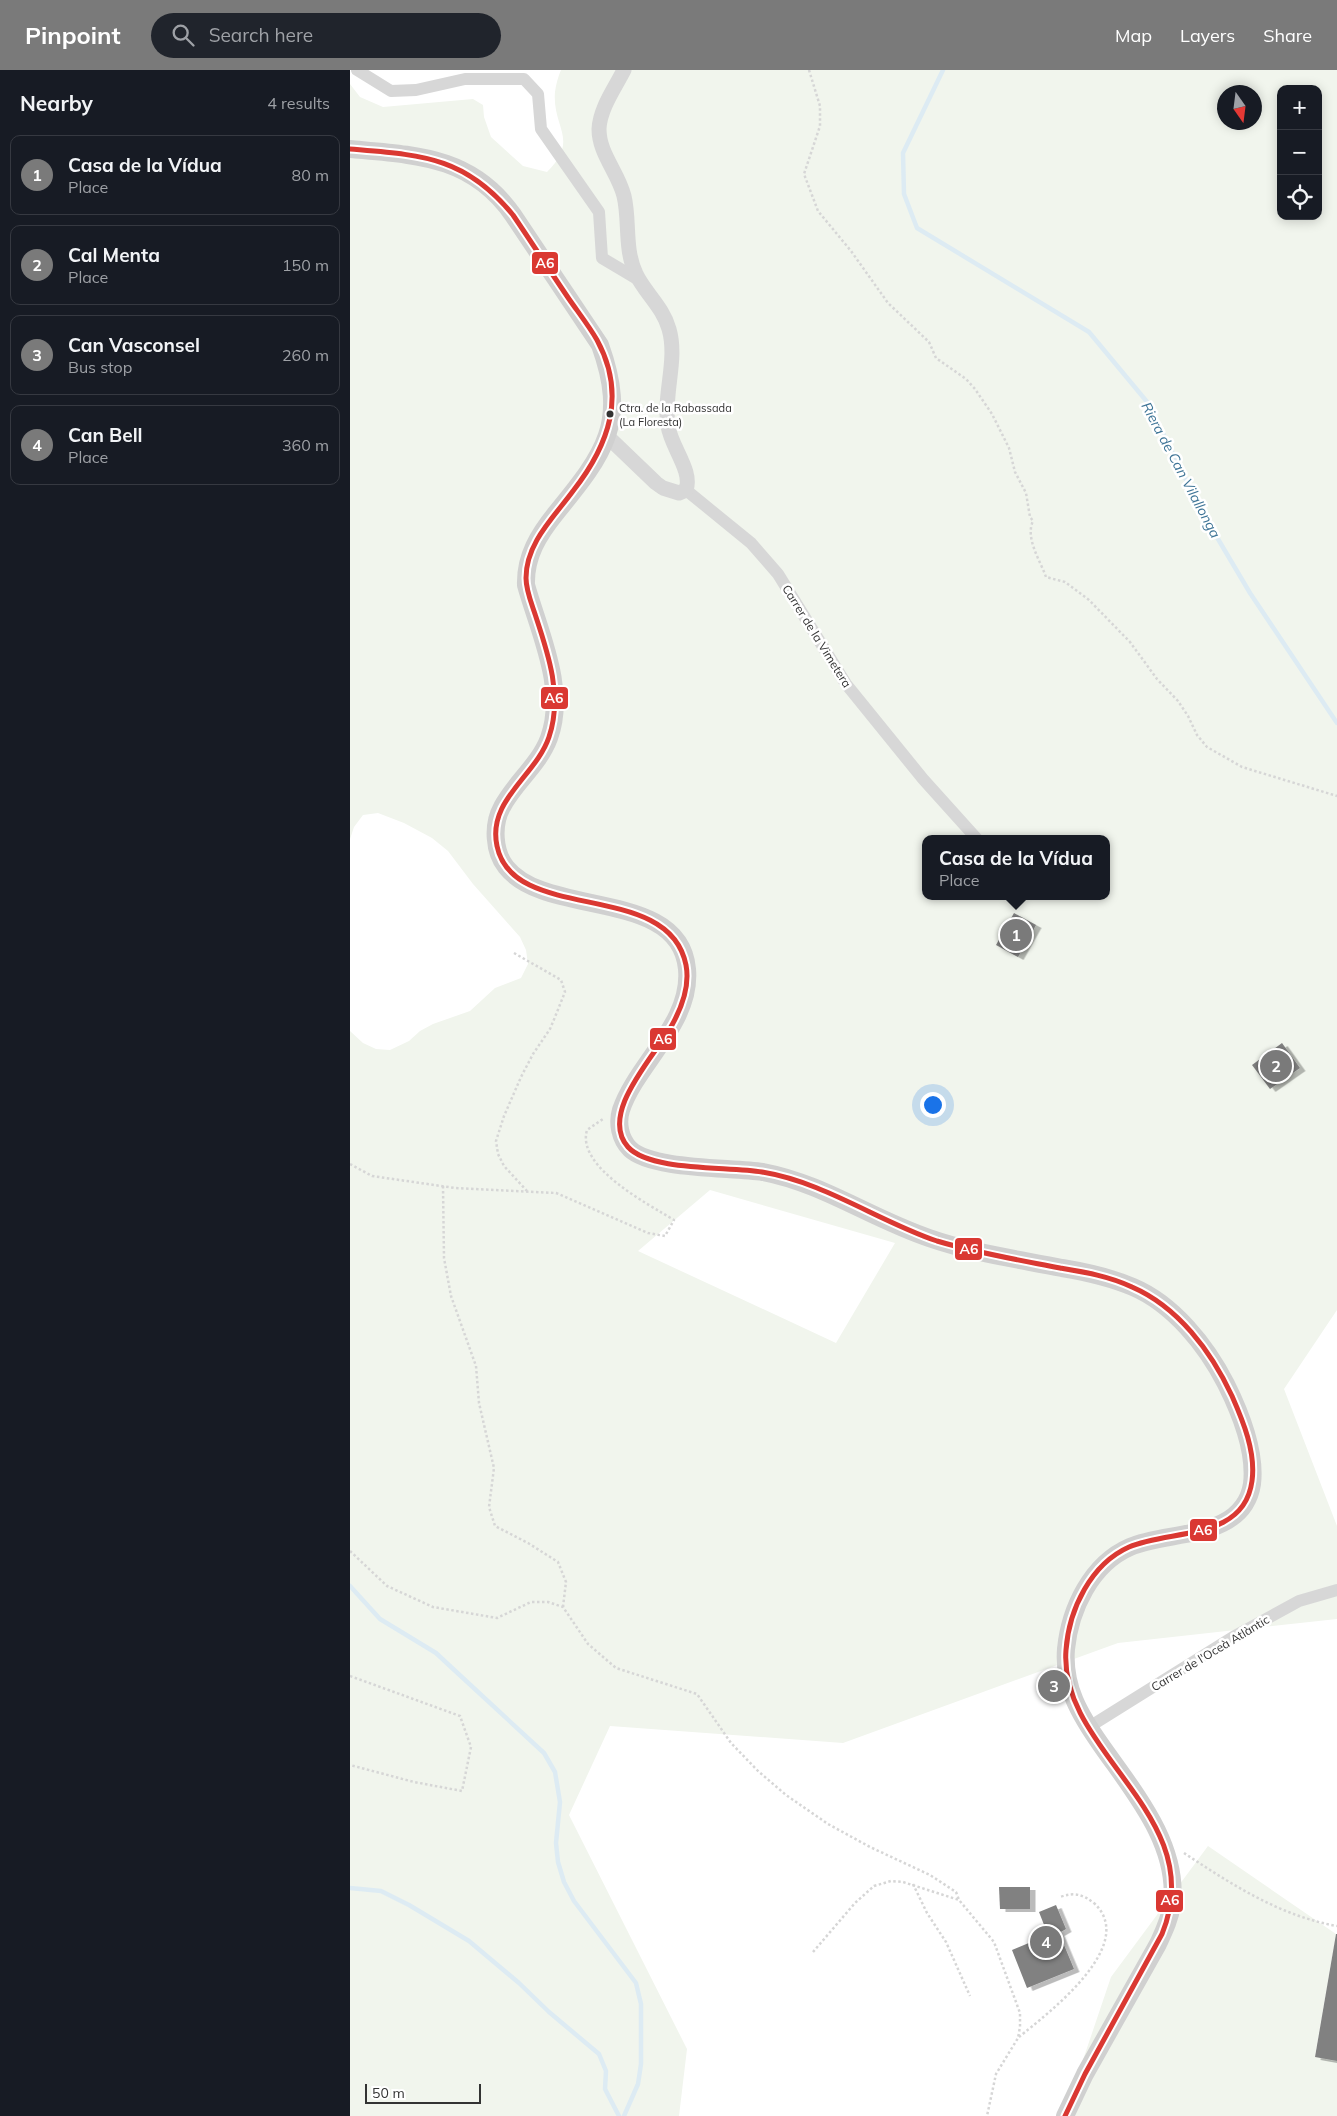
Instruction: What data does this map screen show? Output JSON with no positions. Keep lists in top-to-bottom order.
{
  "streets": {
    "street": ["Carrer de la Vimetera", "Carrer de l'Oceà Atlàntic"]
  },
  "water": ["Riera de Can Vilallonga"],
  "places": ["Ctra. de la Rabassada (La Floresta)"],
  "lines": ["transit line A6"],
  "scale_bar": "50 m",
  "north": "bottom",
  "page": {
    "header": "Pinpoint",
    "search": "Search here",
    "nav": ["Map", "Layers", "Share"],
    "heading": ["Nearby", "4 results"],
    "map_buttons": ["+", "−"],
    "list": [
      {
        "mark": "1",
        "name": "Casa de la Vídua",
        "note": "Place",
        "value": "80 m"
      },
      {
        "mark": "2",
        "name": "Cal Menta",
        "note": "Place",
        "value": "150 m"
      },
      {
        "mark": "3",
        "name": "Can Vasconsel",
        "note": "Bus stop",
        "value": "260 m"
      },
      {
        "mark": "4",
        "name": "Can Bell",
        "note": "Place",
        "value": "360 m"
      }
    ],
    "popup": ["Casa de la Vídua", "Place"],
    "pins": [
      "1",
      "2",
      "3",
      "4"
    ],
    "scale": "50 m"
  }
}
